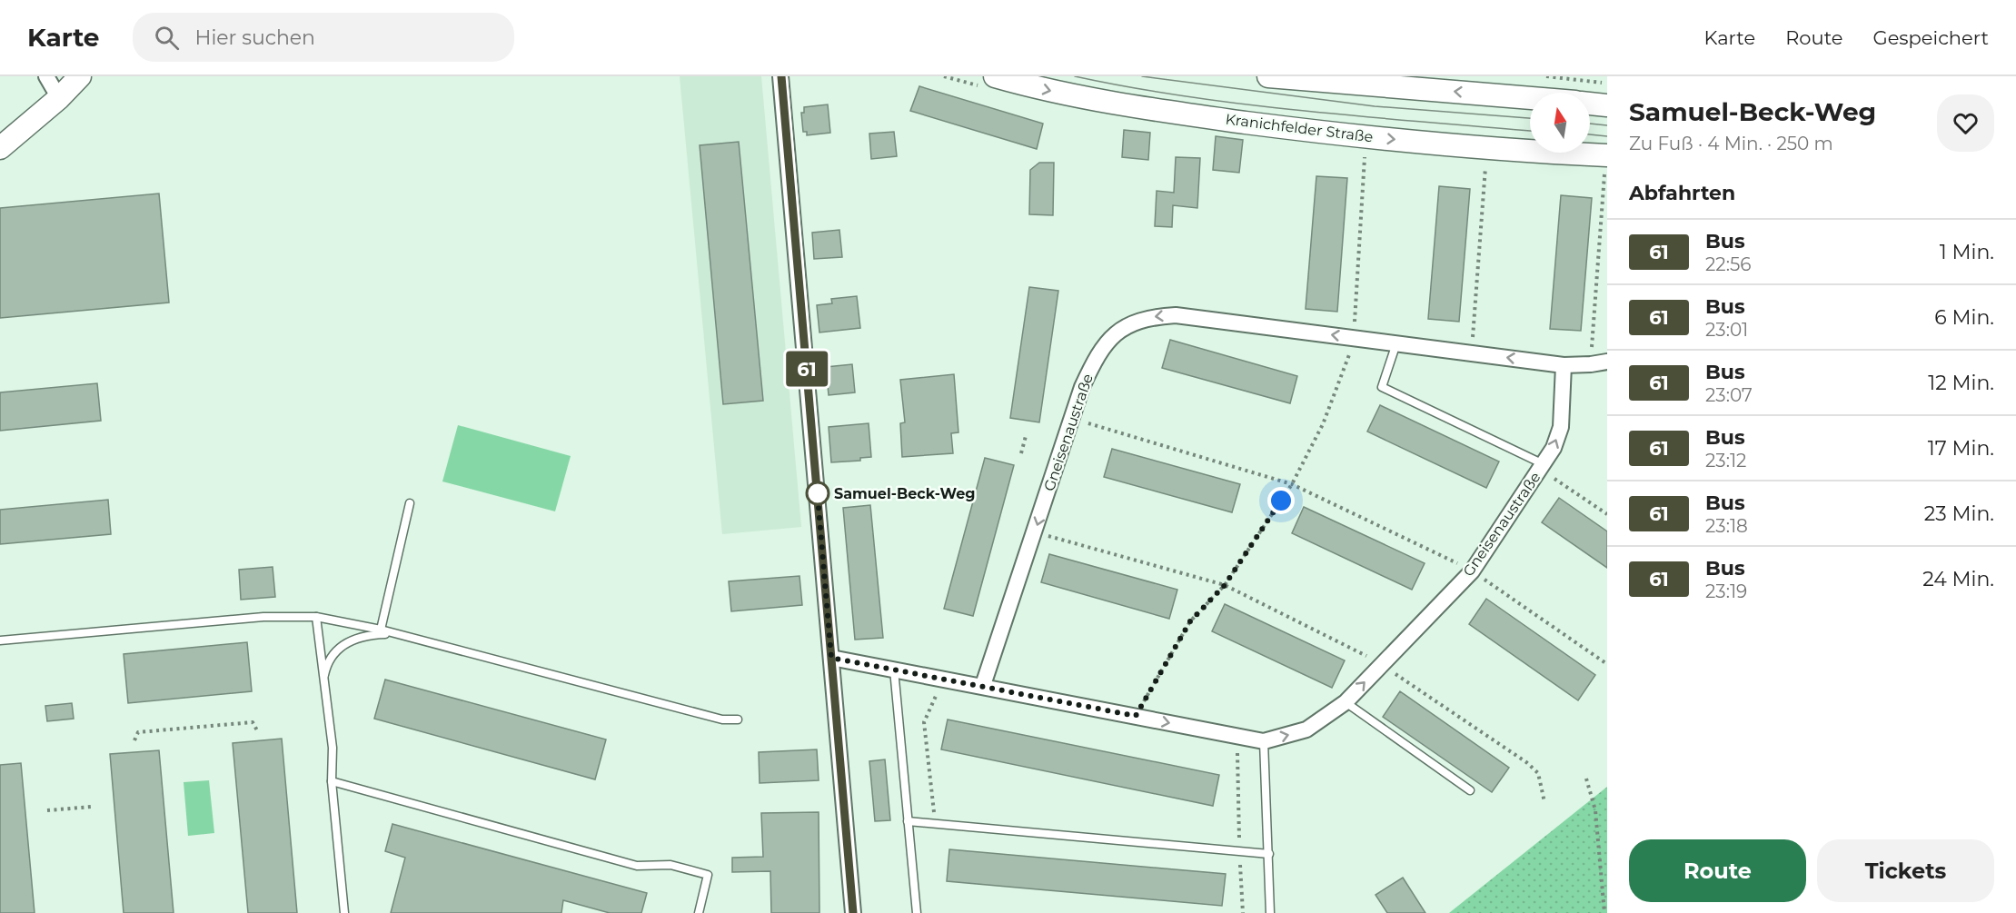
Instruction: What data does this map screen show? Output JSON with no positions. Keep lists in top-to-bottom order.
{
  "streets": {
    "main road": ["Kranichfelder Straße"],
    "street": ["Gneisenaustraße"]
  },
  "places": ["Samuel-Beck-Weg"],
  "lines": ["bus line 61"],
  "north": "top",
  "page": {
    "header": "Karte",
    "search": "Hier suchen",
    "nav": ["Karte", "Route", "Gespeichert"],
    "on_map": "61",
    "heading": [
      ["Samuel-Beck-Weg", "Zu Fuß · 4 Min. · 250 m"],
      "Abfahrten"
    ],
    "list": [
      {
        "mark": "61",
        "name": "Bus",
        "note": "22:56",
        "value": "1 Min."
      },
      {
        "mark": "61",
        "name": "Bus",
        "note": "23:01",
        "value": "6 Min."
      },
      {
        "mark": "61",
        "name": "Bus",
        "note": "23:07",
        "value": "12 Min."
      },
      {
        "mark": "61",
        "name": "Bus",
        "note": "23:12",
        "value": "17 Min."
      },
      {
        "mark": "61",
        "name": "Bus",
        "note": "23:18",
        "value": "23 Min."
      },
      {
        "mark": "61",
        "name": "Bus",
        "note": "23:19",
        "value": "24 Min."
      }
    ],
    "buttons": ["Route", "Tickets"]
  }
}
